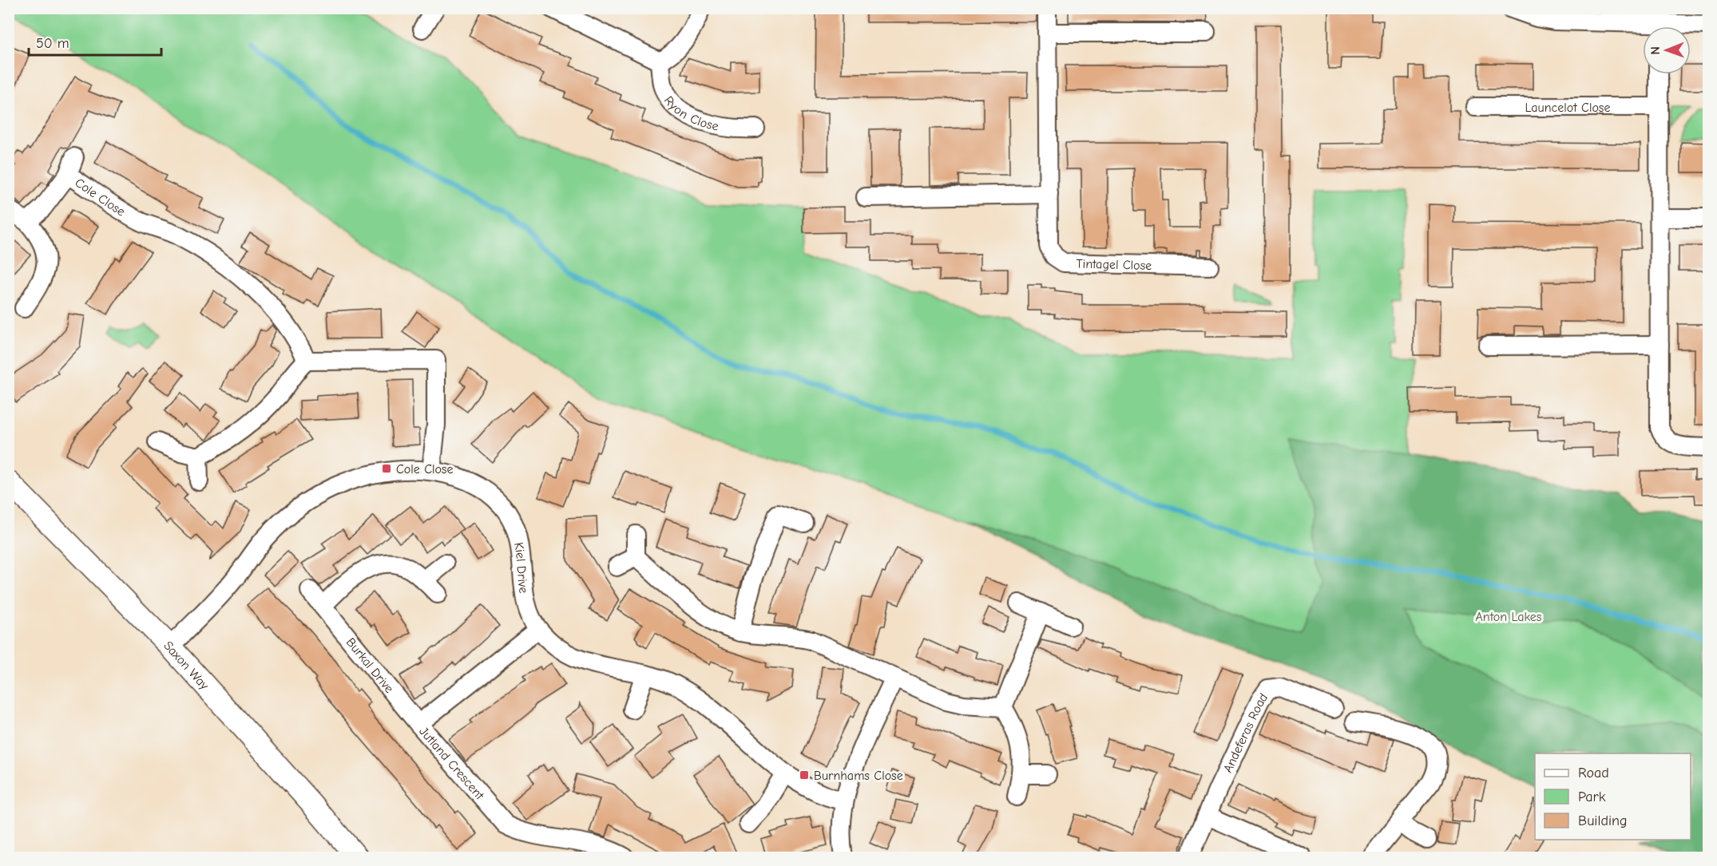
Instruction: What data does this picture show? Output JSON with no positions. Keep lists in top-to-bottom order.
{
  "streets": {
    "street": [
      "Launcelot Close",
      "Ryon Close",
      "Cole Close",
      "Tintagel Close",
      "Kiel Drive",
      "Burkal Drive",
      "Saxon Way",
      "Andeferas Road",
      "Jutland Crescent"
    ]
  },
  "crossings": [
    ["Kiel Drive", "Saxon Way"],
    ["Kiel Drive", "Jutland Crescent"],
    ["Burkal Drive", "Jutland Crescent"]
  ],
  "parks": ["Anton Lakes"],
  "places": {
    "transit": ["Cole Close", "Burnhams Close"]
  },
  "legend": ["Road", "Park", "Building"],
  "scale_bar": "50 m",
  "north": "left"
}
